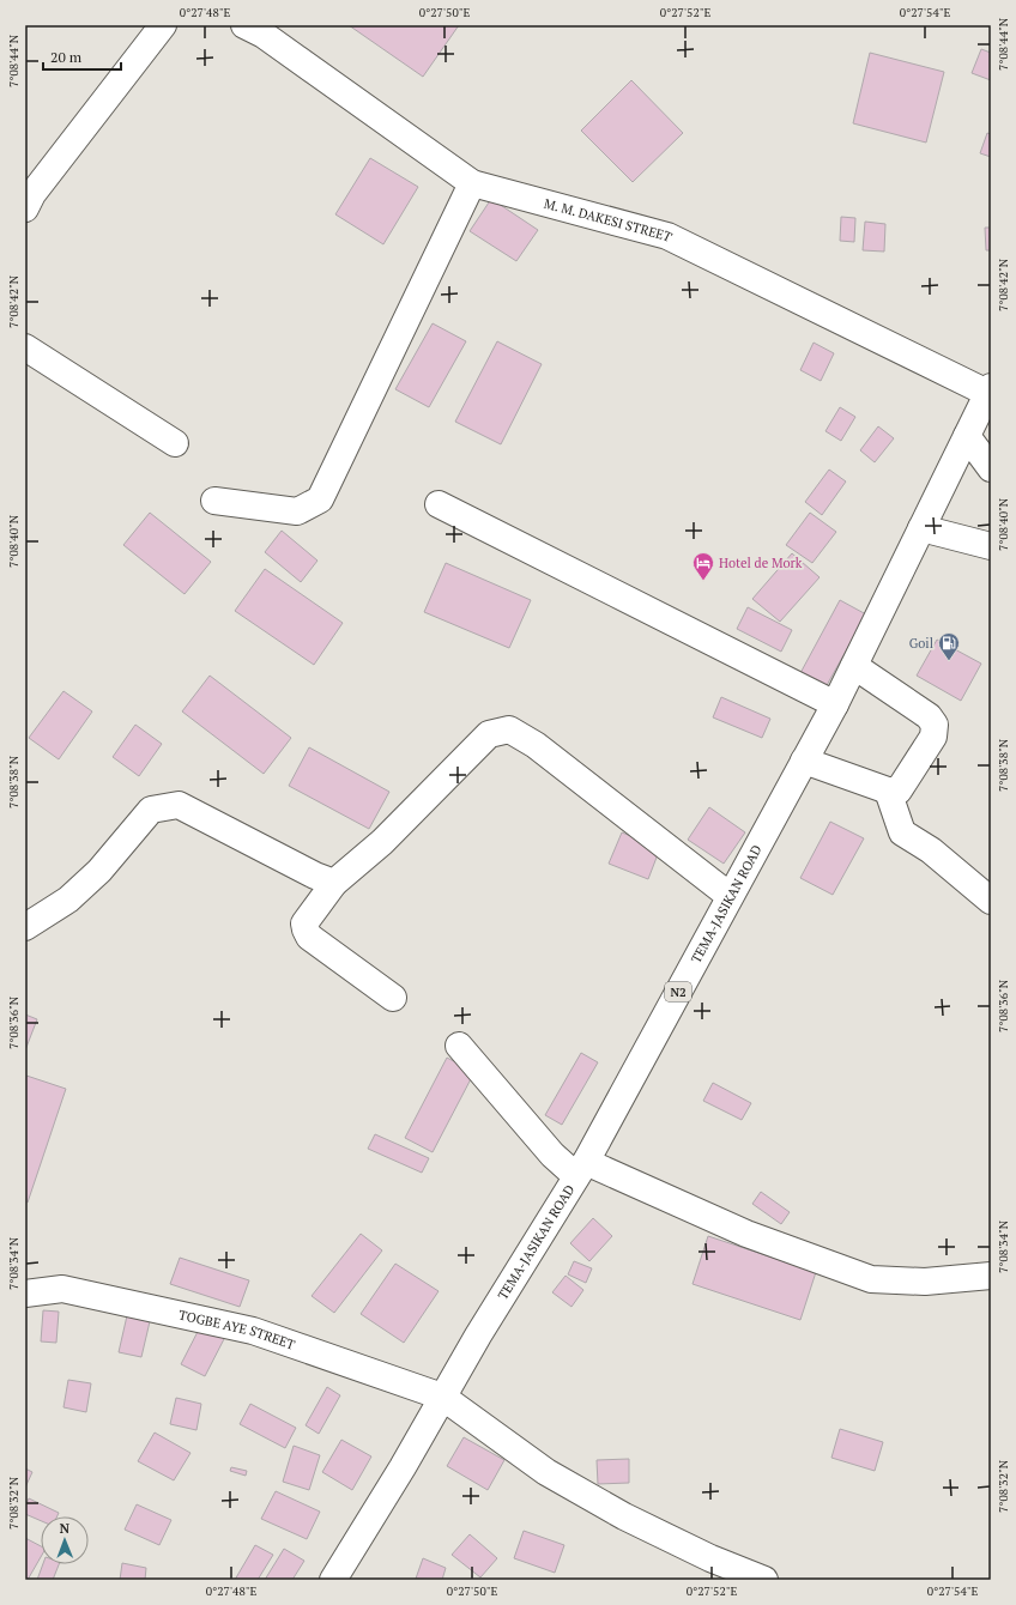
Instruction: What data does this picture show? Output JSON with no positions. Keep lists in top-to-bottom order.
{
  "streets": {
    "main road": [
      "M. M. DAKESI STREET",
      "TEMA-JASIKAN ROAD",
      "N2",
      "TOGBE AYE STREET"
    ]
  },
  "crossings": [
    ["M. M. DAKESI STREET", "TEMA-JASIKAN ROAD"],
    ["TEMA-JASIKAN ROAD", "TOGBE AYE STREET"]
  ],
  "places": {
    "hotel": ["Hotel de Mork"],
    "fuel station": ["Goil"]
  },
  "scale_bar": "20 m",
  "north": "top",
  "coordinates": [
    "0°27'48\"E",
    "0°27'50\"E",
    "0°27'52\"E",
    "0°27'54\"E",
    "7°08'44\"N",
    "7°08'42\"N",
    "7°08'40\"N",
    "7°08'38\"N",
    "7°08'36\"N",
    "7°08'34\"N",
    "7°08'32\"N"
  ]
}
